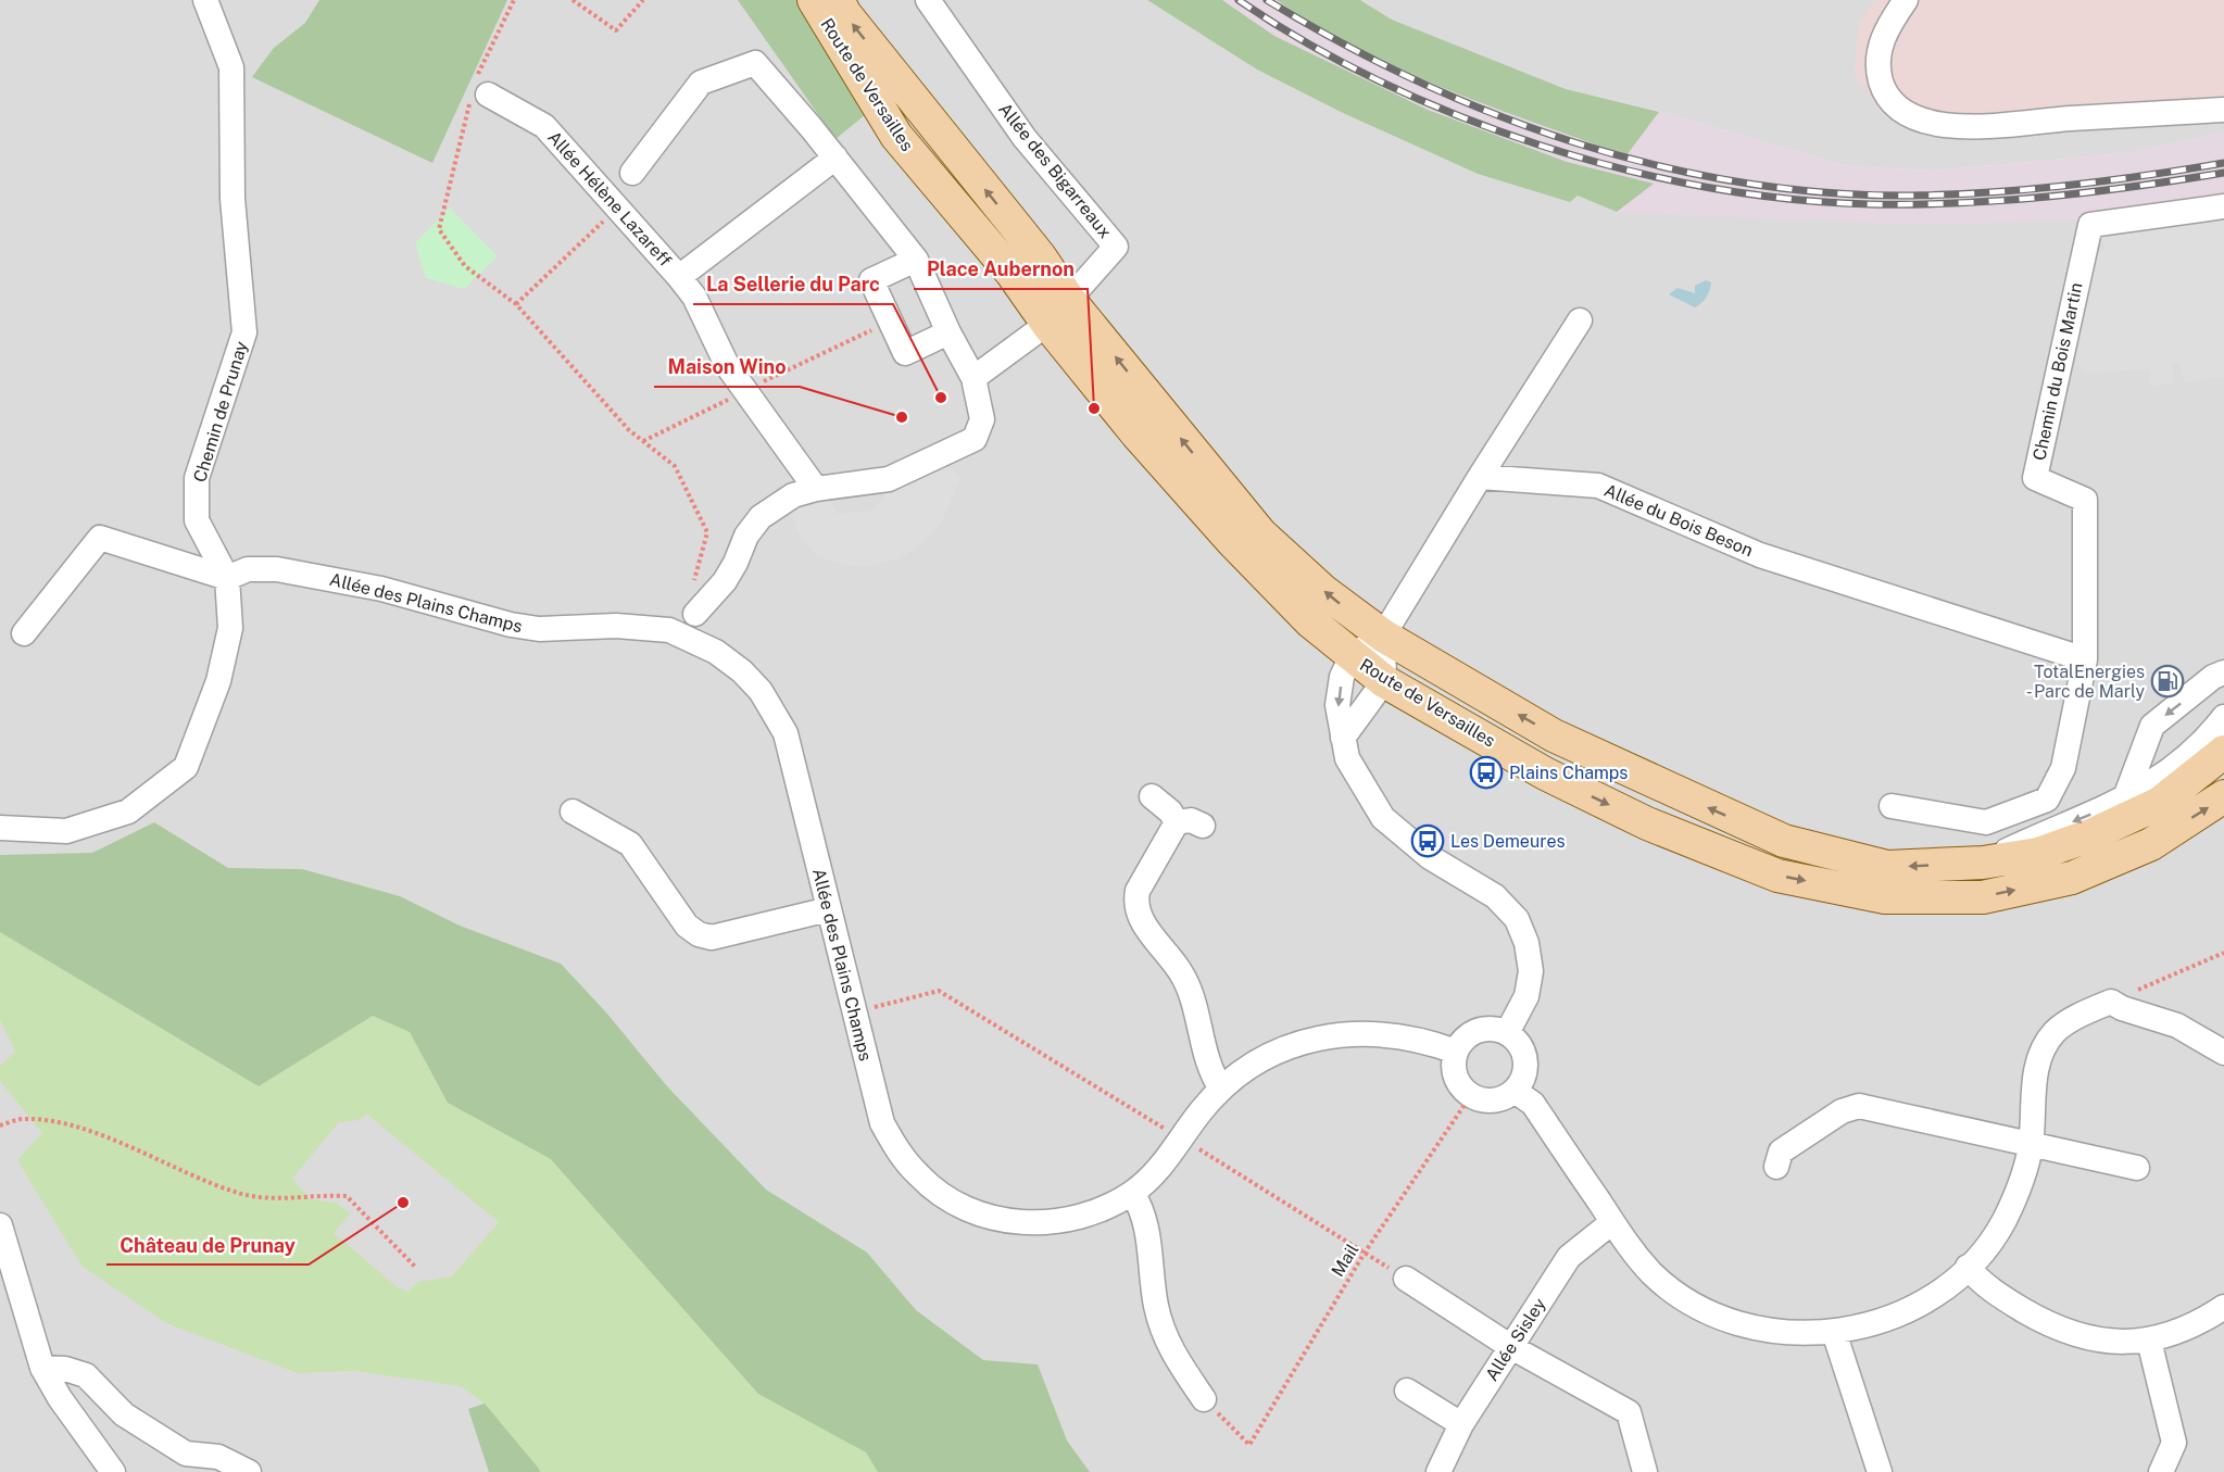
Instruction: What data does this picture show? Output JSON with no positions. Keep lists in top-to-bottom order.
{
  "streets": {
    "main road": ["Route de Versailles"],
    "street": [
      "Allée des Bigarreaux",
      "Allée Hélène Lazareff",
      "Chemin du Bois Martin",
      "Chemin de Prunay",
      "Allée du Bois Beson",
      "Allée des Plains Champs",
      "Allée Sisley"
    ],
    "path": ["Mail"]
  },
  "crossings": [
    ["Route de Versailles", "Allée des Bigarreaux"],
    ["Chemin du Bois Martin", "Allée du Bois Beson"],
    ["Chemin de Prunay", "Allée des Plains Champs"],
    ["Allée des Plains Champs", "Mail"]
  ],
  "places": {
    "other": [
      "La Sellerie du Parc",
      "Place Aubernon",
      "Maison Wino",
      "Château de Prunay"
    ],
    "fuel station": ["TotalEnergies - Parc de Marly"],
    "bus stop": ["Plains Champs", "Les Demeures"]
  }
}
